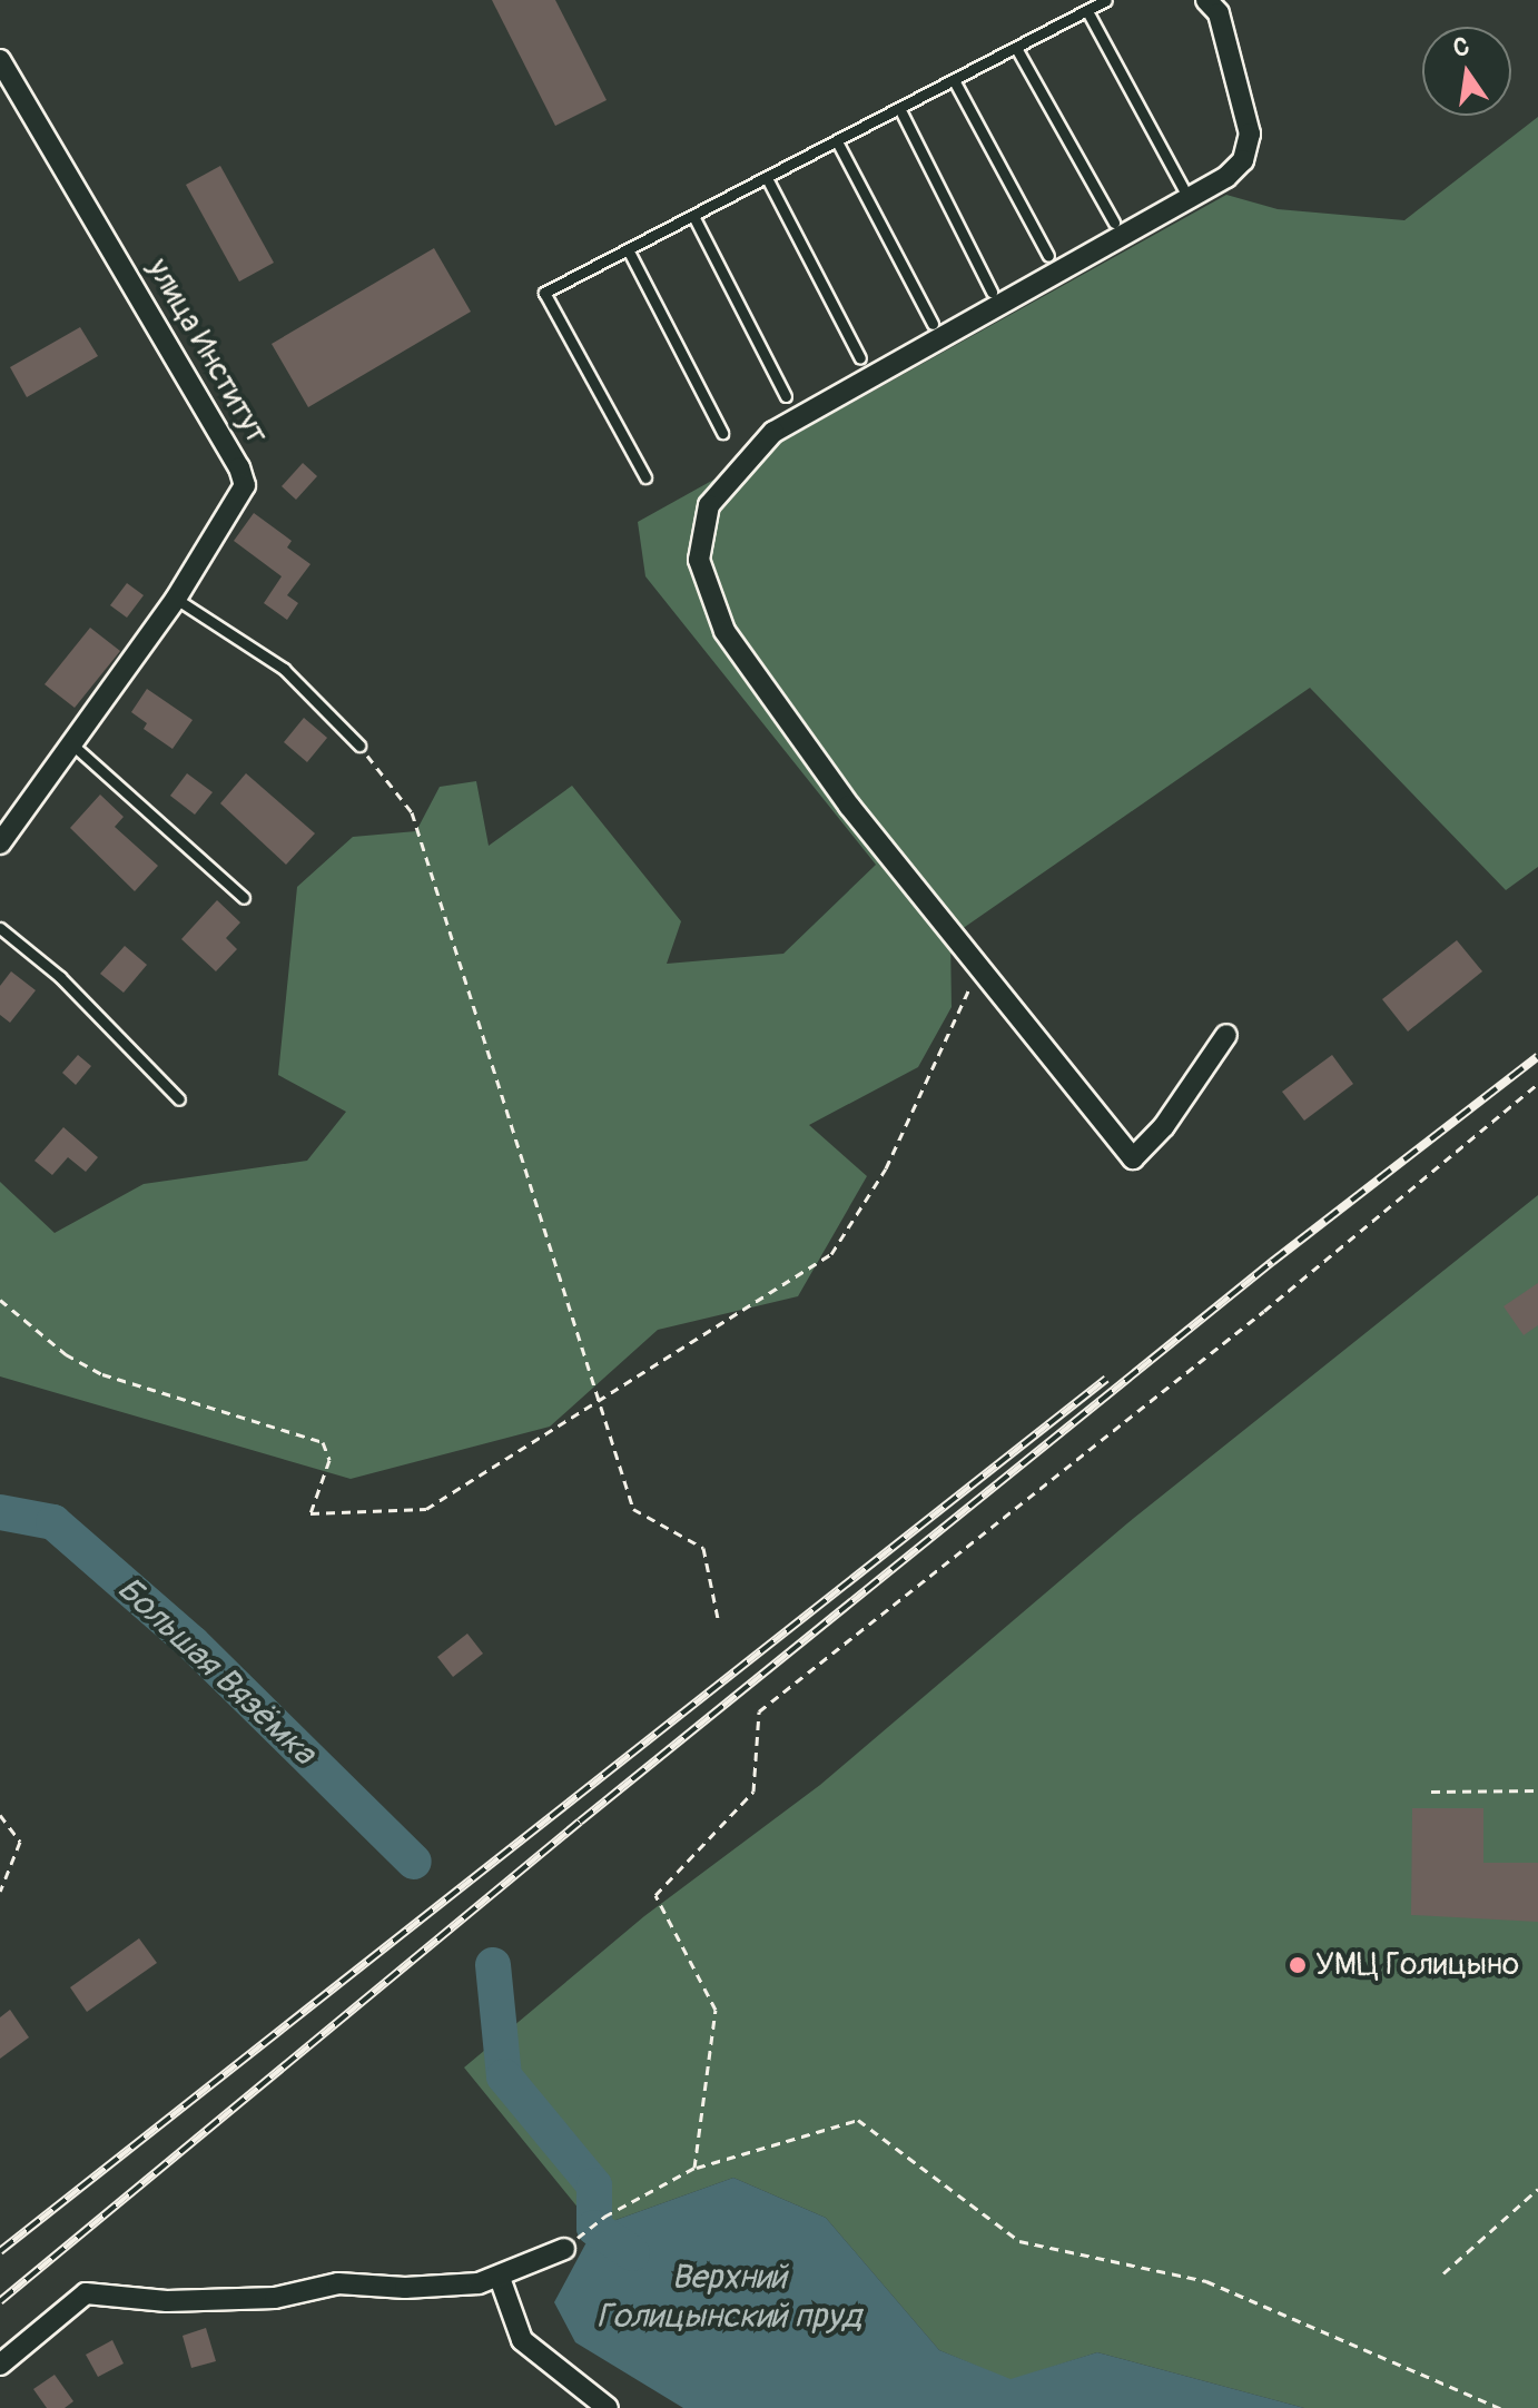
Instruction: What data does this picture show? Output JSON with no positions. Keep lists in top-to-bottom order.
{
  "streets": {
    "street": ["улица Институт"]
  },
  "water": ["Большая Вязёмка", "Верхний Голицынский пруд"],
  "places": ["УМЦ Голицыно"],
  "north": "top"
}
